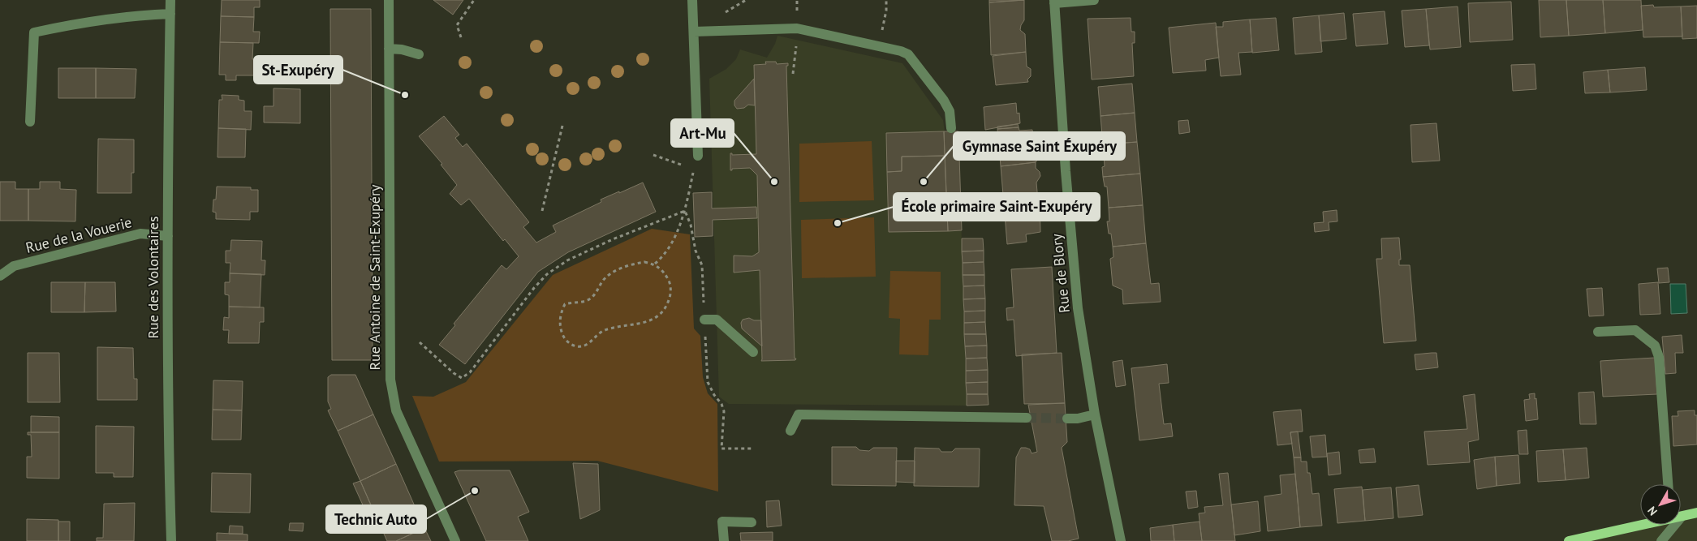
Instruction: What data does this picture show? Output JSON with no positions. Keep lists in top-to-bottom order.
{
  "streets": {
    "street": [
      "Rue de la Vouerie",
      "Rue de Blory",
      "Rue des Volontaires",
      "Rue Antoine de Saint-Exupéry"
    ]
  },
  "crossings": [
    ["Rue de la Vouerie", "Rue des Volontaires"]
  ],
  "places": [
    "St-Exupéry",
    "Art-Mu",
    "Gymnase Saint Éxupéry",
    "École primaire Saint-Exupéry",
    "Technic Auto"
  ],
  "north": "bottom left"
}
